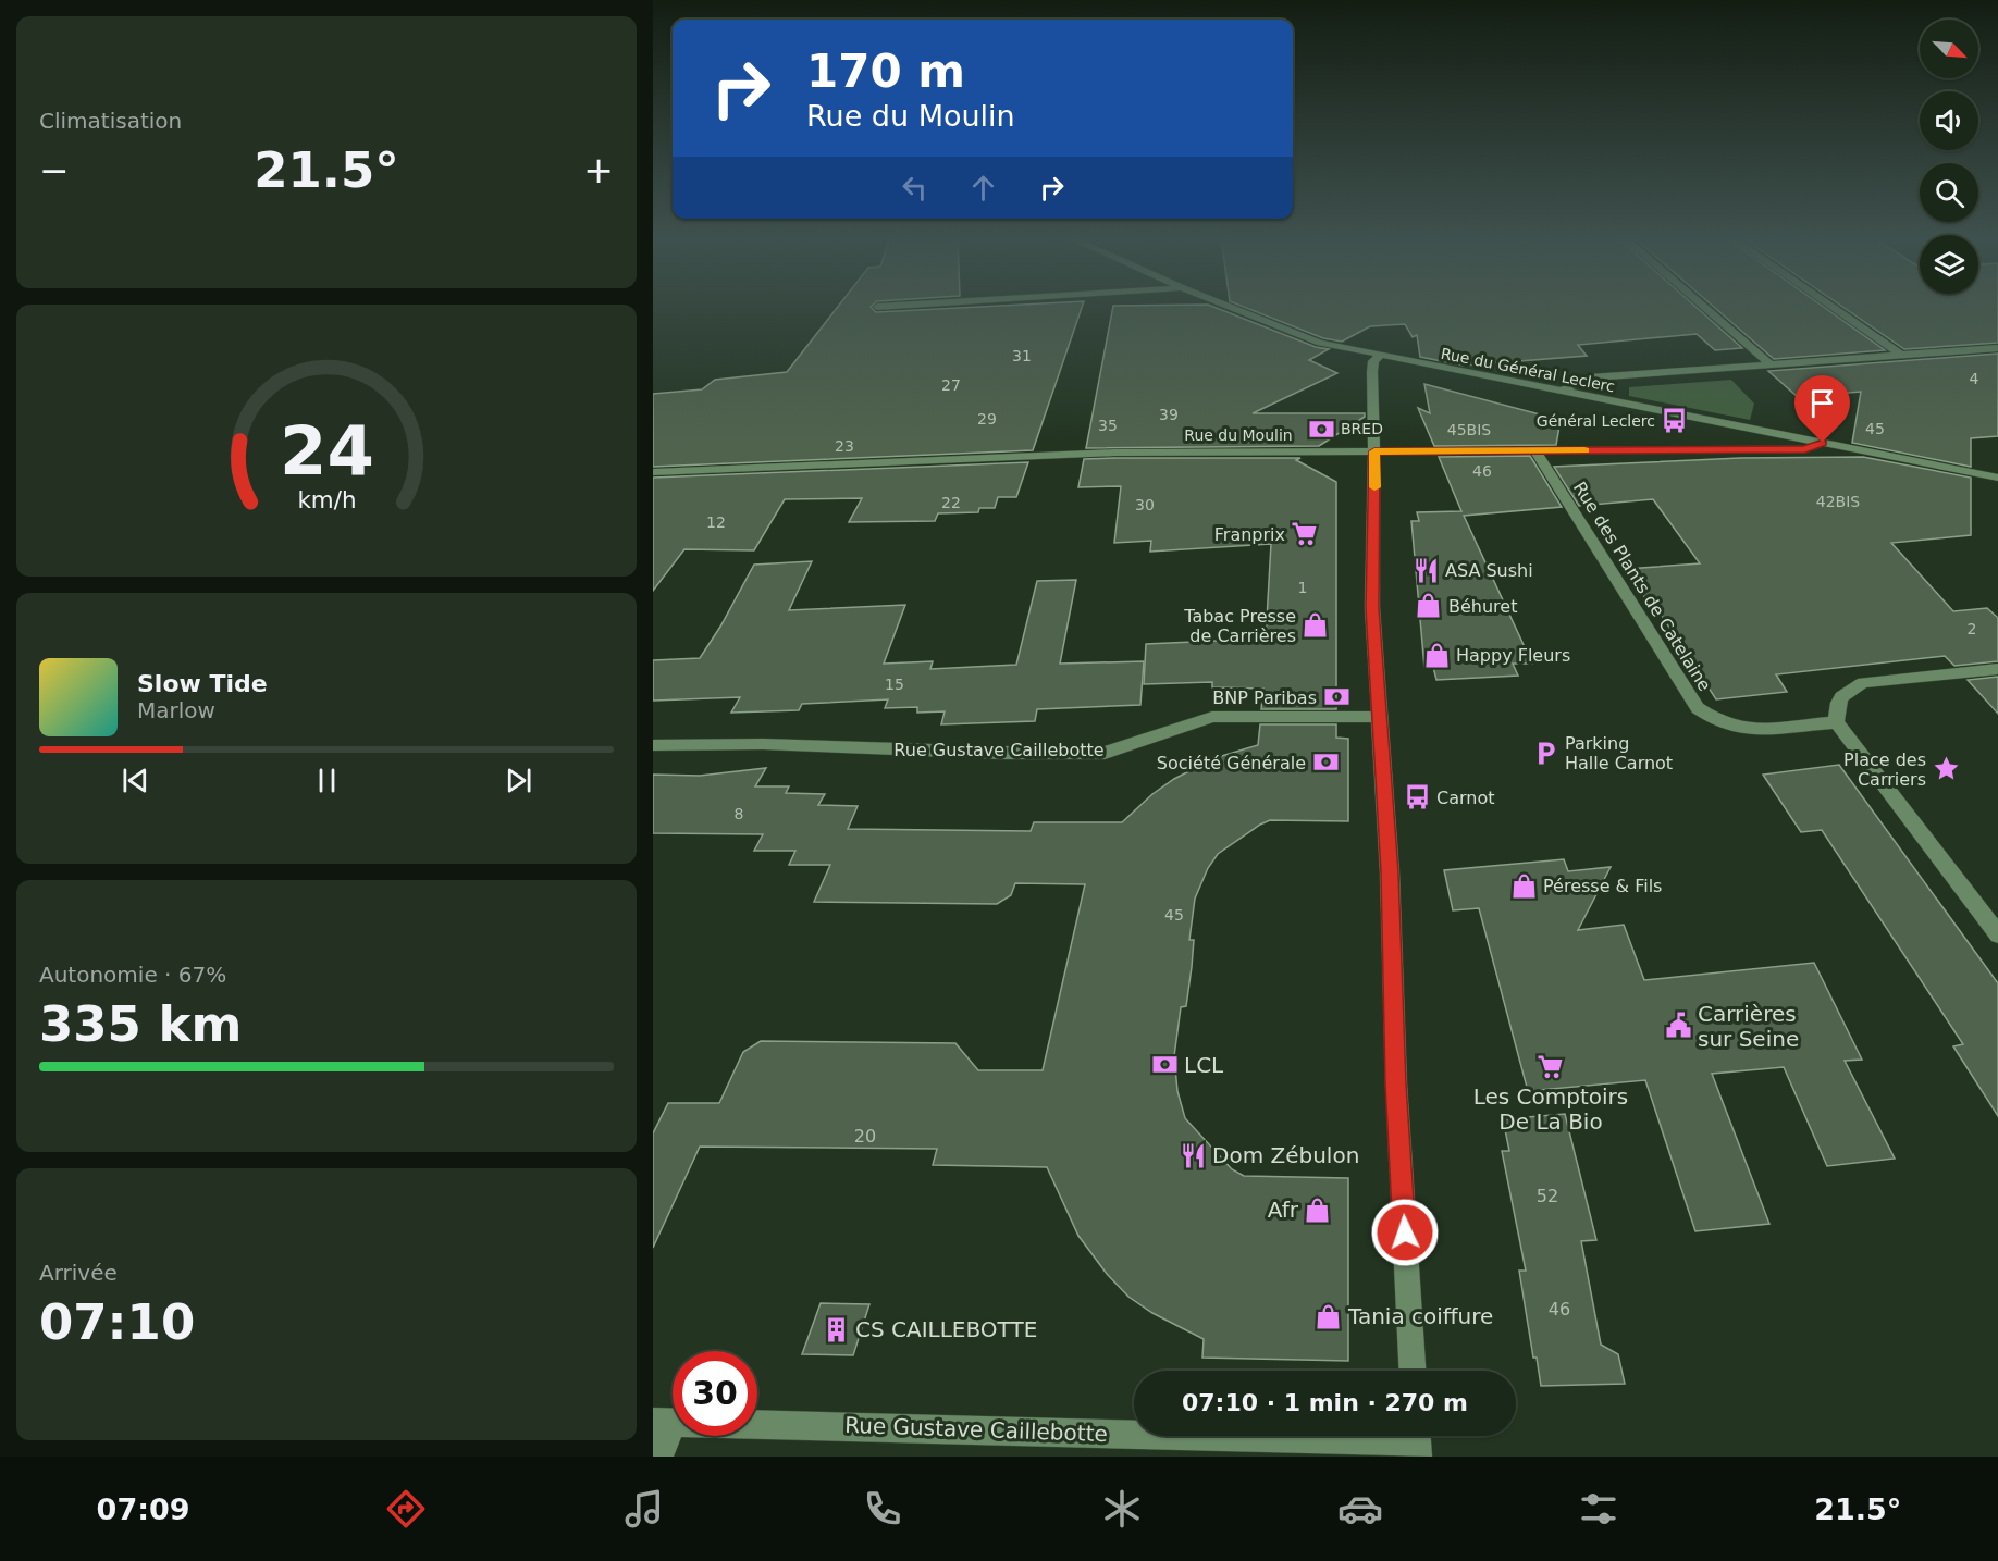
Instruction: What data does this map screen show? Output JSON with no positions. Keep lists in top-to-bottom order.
{
  "streets": {
    "street": [
      "Rue du Général Leclerc",
      "Rue du Moulin",
      "Rue des Plants de Catelaine",
      "Rue Gustave Caillebotte"
    ]
  },
  "crossings": [
    ["Rue du Général Leclerc", "Rue du Moulin"],
    ["Rue du Moulin", "Rue des Plants de Catelaine"]
  ],
  "places": {
    "bus stop": ["Général Leclerc", "Carnot"],
    "bank": [
      "BRED",
      "BNP Paribas",
      "Société Générale",
      "LCL"
    ],
    "supermarket": ["Franprix", "Les Comptoirs De La Bio"],
    "restaurant": ["ASA Sushi", "Dom Zébulon"],
    "shop": [
      "Béhuret",
      "Tabac Presse de Carrières",
      "Happy Fleurs",
      "Péresse & Fils",
      "Afr",
      "Tania coiffure"
    ],
    "parking": ["Parking Halle Carnot"],
    "place": ["Place des Carriers"],
    "public building": ["Carrières sur Seine"],
    "building": ["CS CAILLEBOTTE"]
  },
  "house_numbers": [
    "31",
    "4",
    "27",
    "39",
    "29",
    "35",
    "45",
    "45BIS",
    "23",
    "46",
    "42BIS",
    "22",
    "30",
    "12",
    "1",
    "2",
    "15",
    "8",
    "45",
    "20",
    "52",
    "46"
  ],
  "north": "bottom right",
  "page": {
    "tile": [
      "Climatisation",
      ["Autonomie · 67%", "335 km"],
      ["Arrivée", "07:10"]
    ],
    "turn": ["170 m", "Rue du Moulin"],
    "heat": ["−", "21.5°", "+"],
    "song": ["Slow Tide", "Marlow"],
    "limit": "30",
    "trip": "07:10 · 1 min · 270 m",
    "tabs": ["07:09", "21.5°"],
    "gauge": ["24", "km/h"]
  }
}
